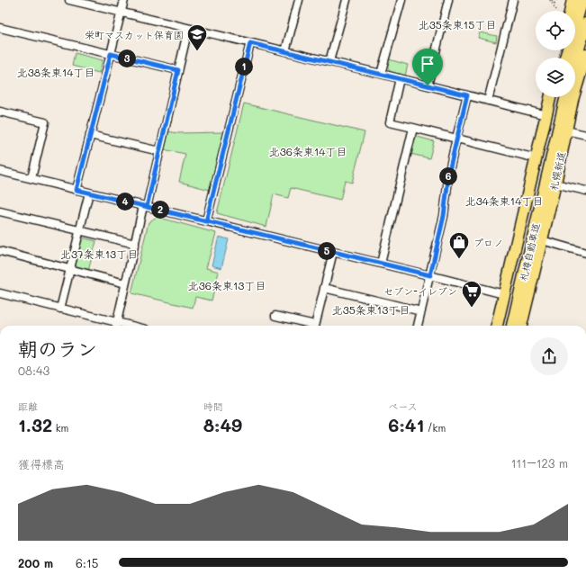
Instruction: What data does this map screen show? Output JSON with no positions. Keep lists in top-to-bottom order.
{
  "streets": {
    "highway": ["札幌新道", "札樽自動車道"]
  },
  "districts": [
    "北35条東15丁目",
    "北38条東14丁目",
    "北36条東14丁目",
    "北34条東14丁目",
    "北37条東13丁目",
    "北36条東13丁目",
    "北35条東13丁目"
  ],
  "places": {
    "school or university": ["栄町マスカット保育園"],
    "shop": ["プロノ"],
    "supermarket": ["セブン-イレブン"]
  },
  "page": {
    "pins": [
      "3",
      "1",
      "6",
      "4",
      "2",
      "5"
    ],
    "heading": ["朝のラン", "08:43"],
    "stats": [
      ["距離", "1.32 km"],
      ["時間", "8:49"],
      ["ペース", "6:41 /km"]
    ],
    "chart": ["獲得標高", "111–123 m"],
    "list": [
      {
        "name": "200 m",
        "note": "6:15"
      }
    ]
  }
}
